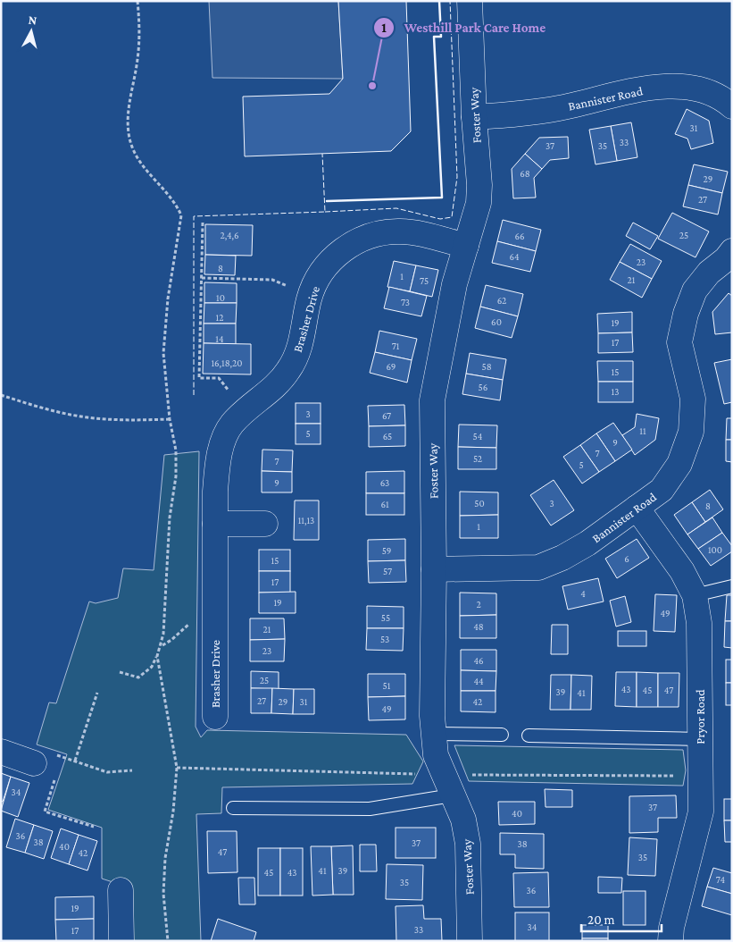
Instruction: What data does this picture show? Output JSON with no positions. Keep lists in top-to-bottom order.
{
  "streets": {
    "street": [
      "Bannister Road",
      "Foster Way",
      "Brasher Drive",
      "Pryor Road"
    ]
  },
  "crossings": [
    ["Bannister Road", "Foster Way"],
    ["Bannister Road", "Pryor Road"],
    ["Foster Way", "Brasher Drive"]
  ],
  "places": ["Westhill Park Care Home"],
  "house_numbers": [
    "31",
    "33",
    "37",
    "35",
    "68",
    "29",
    "27",
    "2,4,6",
    "25",
    "66",
    "64",
    "23",
    "8",
    "1",
    "21",
    "75",
    "10",
    "62",
    "73",
    "12",
    "60",
    "19",
    "14",
    "17",
    "71",
    "16,18,20",
    "69",
    "58",
    "15",
    "56",
    "13",
    "3",
    "67",
    "11",
    "5",
    "65",
    "54",
    "9",
    "7",
    "52",
    "7",
    "5",
    "9",
    "63",
    "50",
    "3",
    "61",
    "8",
    "11,13",
    "1",
    "100",
    "59",
    "6",
    "15",
    "57",
    "17",
    "4",
    "19",
    "2",
    "49",
    "55",
    "48",
    "21",
    "53",
    "23",
    "46",
    "25",
    "44",
    "51",
    "43",
    "45",
    "47",
    "39",
    "41",
    "27",
    "29",
    "31",
    "42",
    "49",
    "34",
    "37",
    "40",
    "36",
    "38",
    "37",
    "38",
    "40",
    "47",
    "42",
    "35",
    "41",
    "39",
    "45",
    "43",
    "74",
    "35",
    "36",
    "19",
    "34",
    "33",
    "17"
  ],
  "scale_bar": "20 m",
  "north": "top"
}
